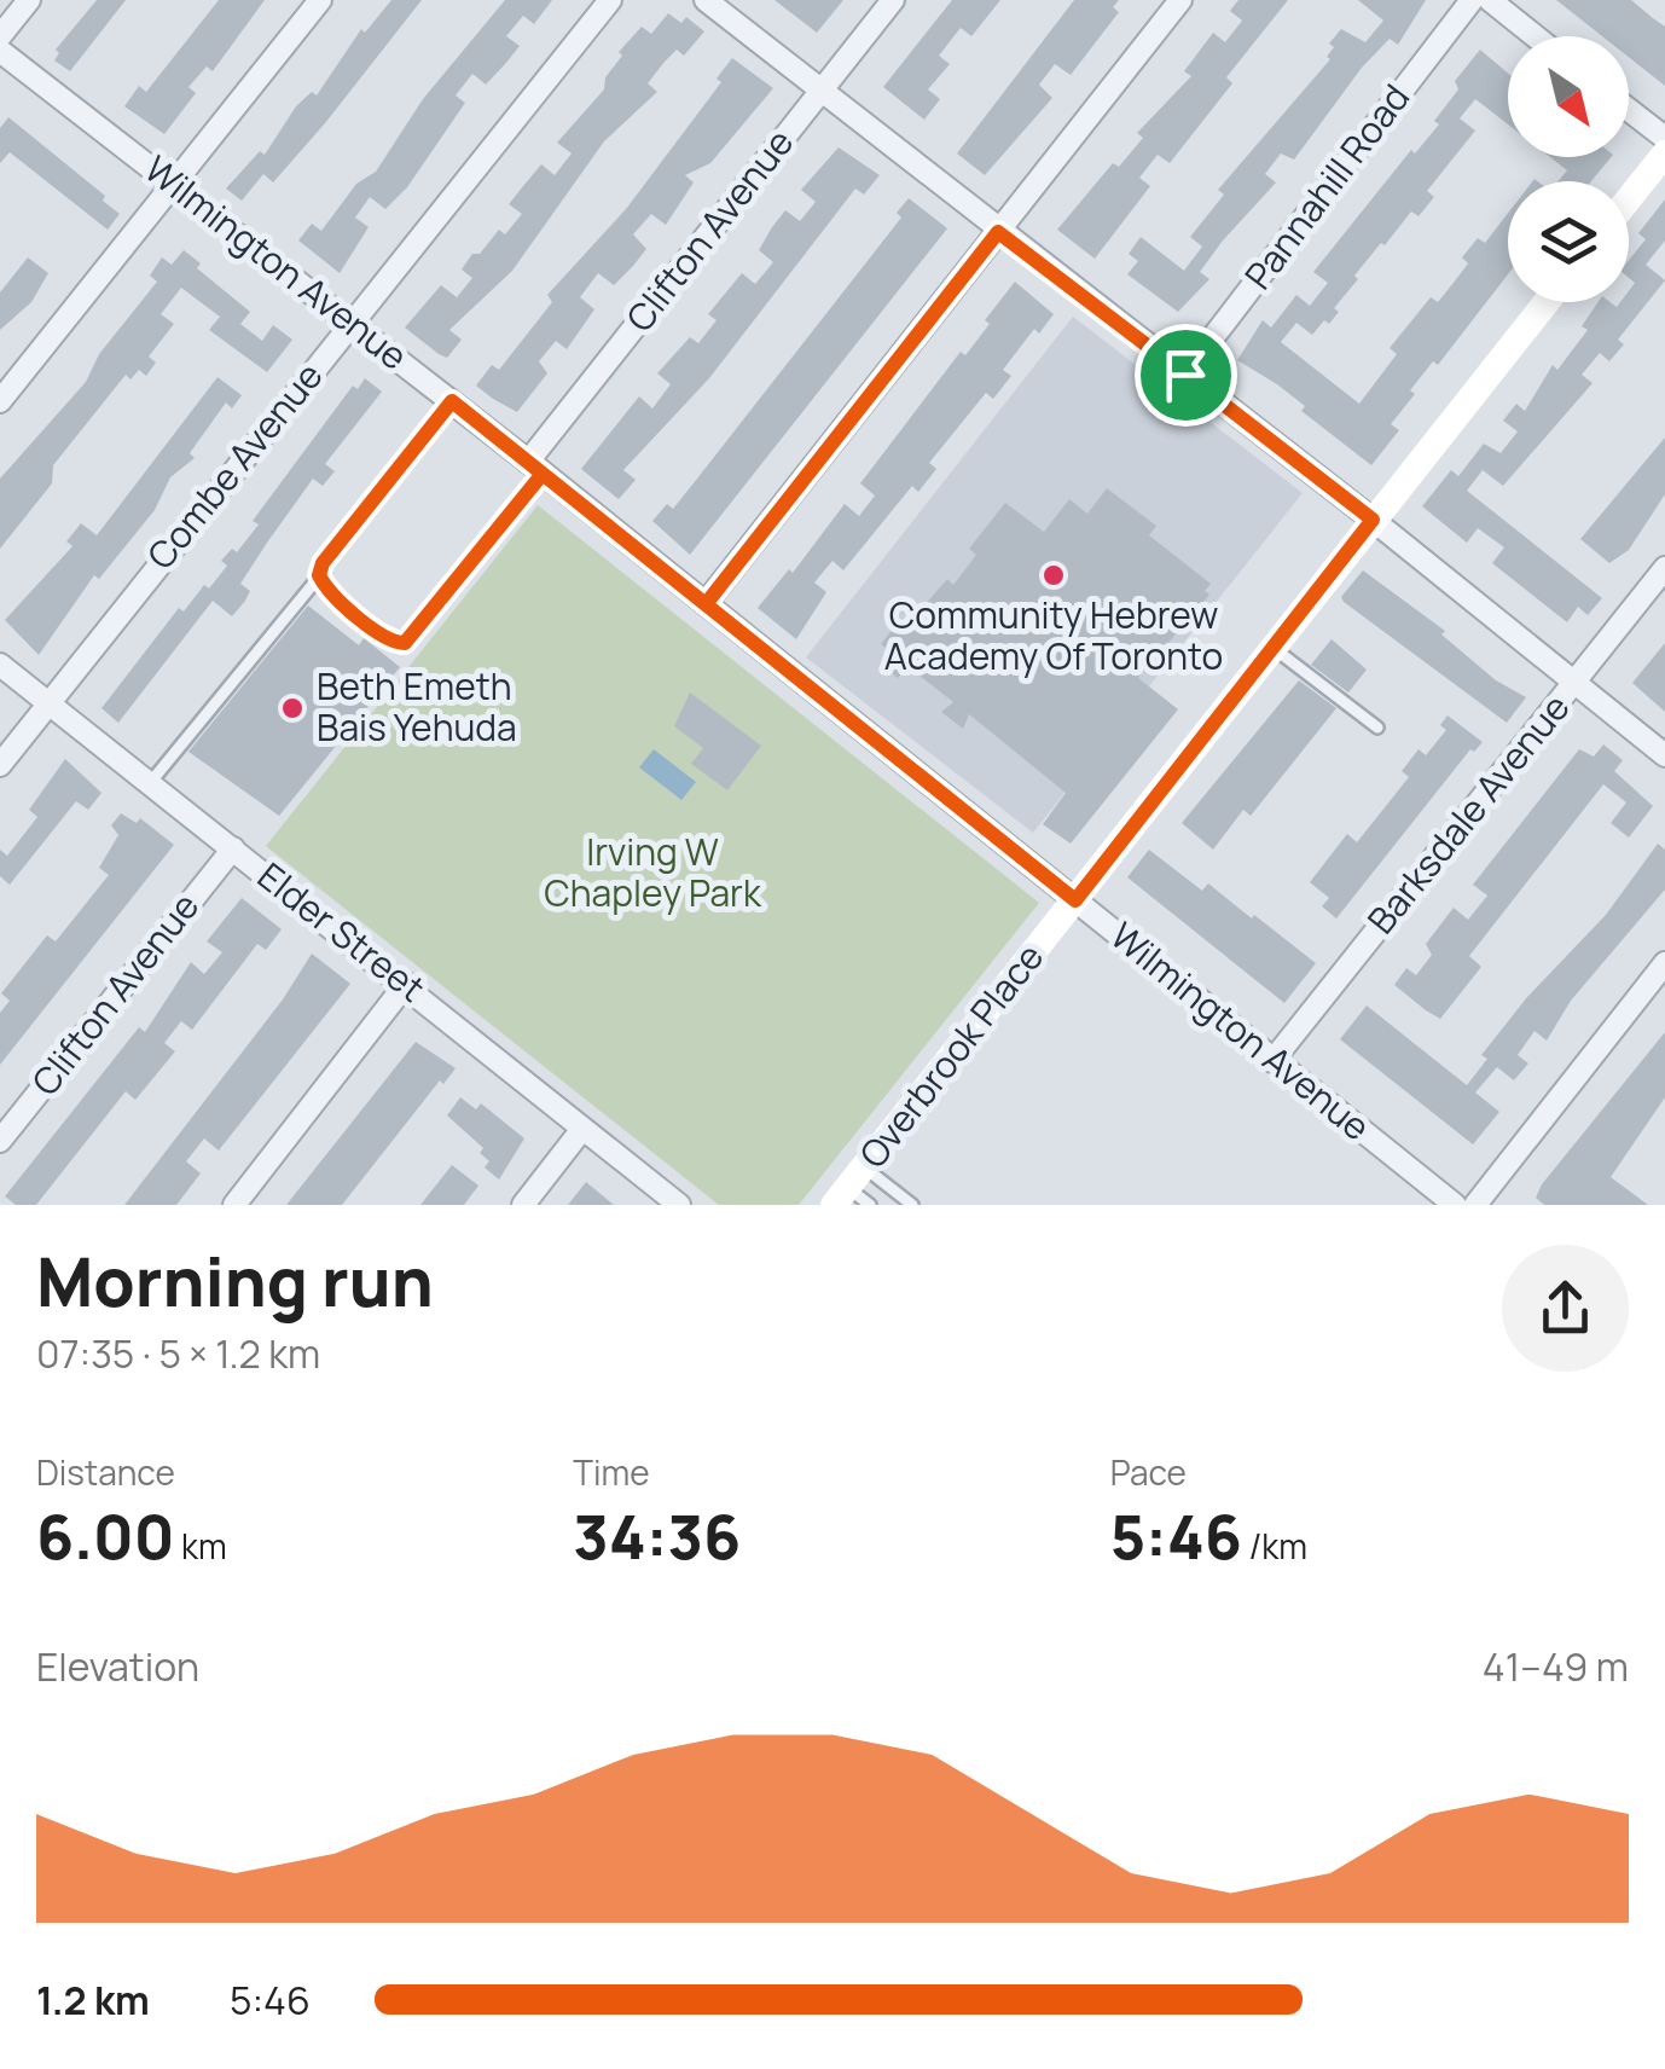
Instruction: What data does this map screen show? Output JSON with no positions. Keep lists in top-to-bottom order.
{
  "streets": {
    "street": [
      "Pannahill Road",
      "Clifton Avenue",
      "Wilmington Avenue",
      "Combe Avenue",
      "Barksdale Avenue",
      "Elder Street",
      "Overbrook Place"
    ]
  },
  "crossings": [
    ["Clifton Avenue", "Wilmington Avenue"],
    ["Clifton Avenue", "Elder Street"],
    ["Wilmington Avenue", "Combe Avenue"],
    ["Wilmington Avenue", "Barksdale Avenue"],
    ["Wilmington Avenue", "Overbrook Place"],
    ["Combe Avenue", "Elder Street"]
  ],
  "parks": ["Irving W Chapley Park"],
  "places": ["Community Hebrew Academy Of Toronto", "Beth Emeth Bais Yehuda"],
  "north": "bottom right",
  "page": {
    "heading": ["Morning run", "07:35 · 5 × 1.2 km"],
    "stats": [
      ["Distance", "6.00 km"],
      ["Time", "34:36"],
      ["Pace", "5:46 /km"]
    ],
    "chart": ["Elevation", "41–49 m"],
    "list": [
      {
        "name": "1.2 km",
        "note": "5:46"
      }
    ]
  }
}
